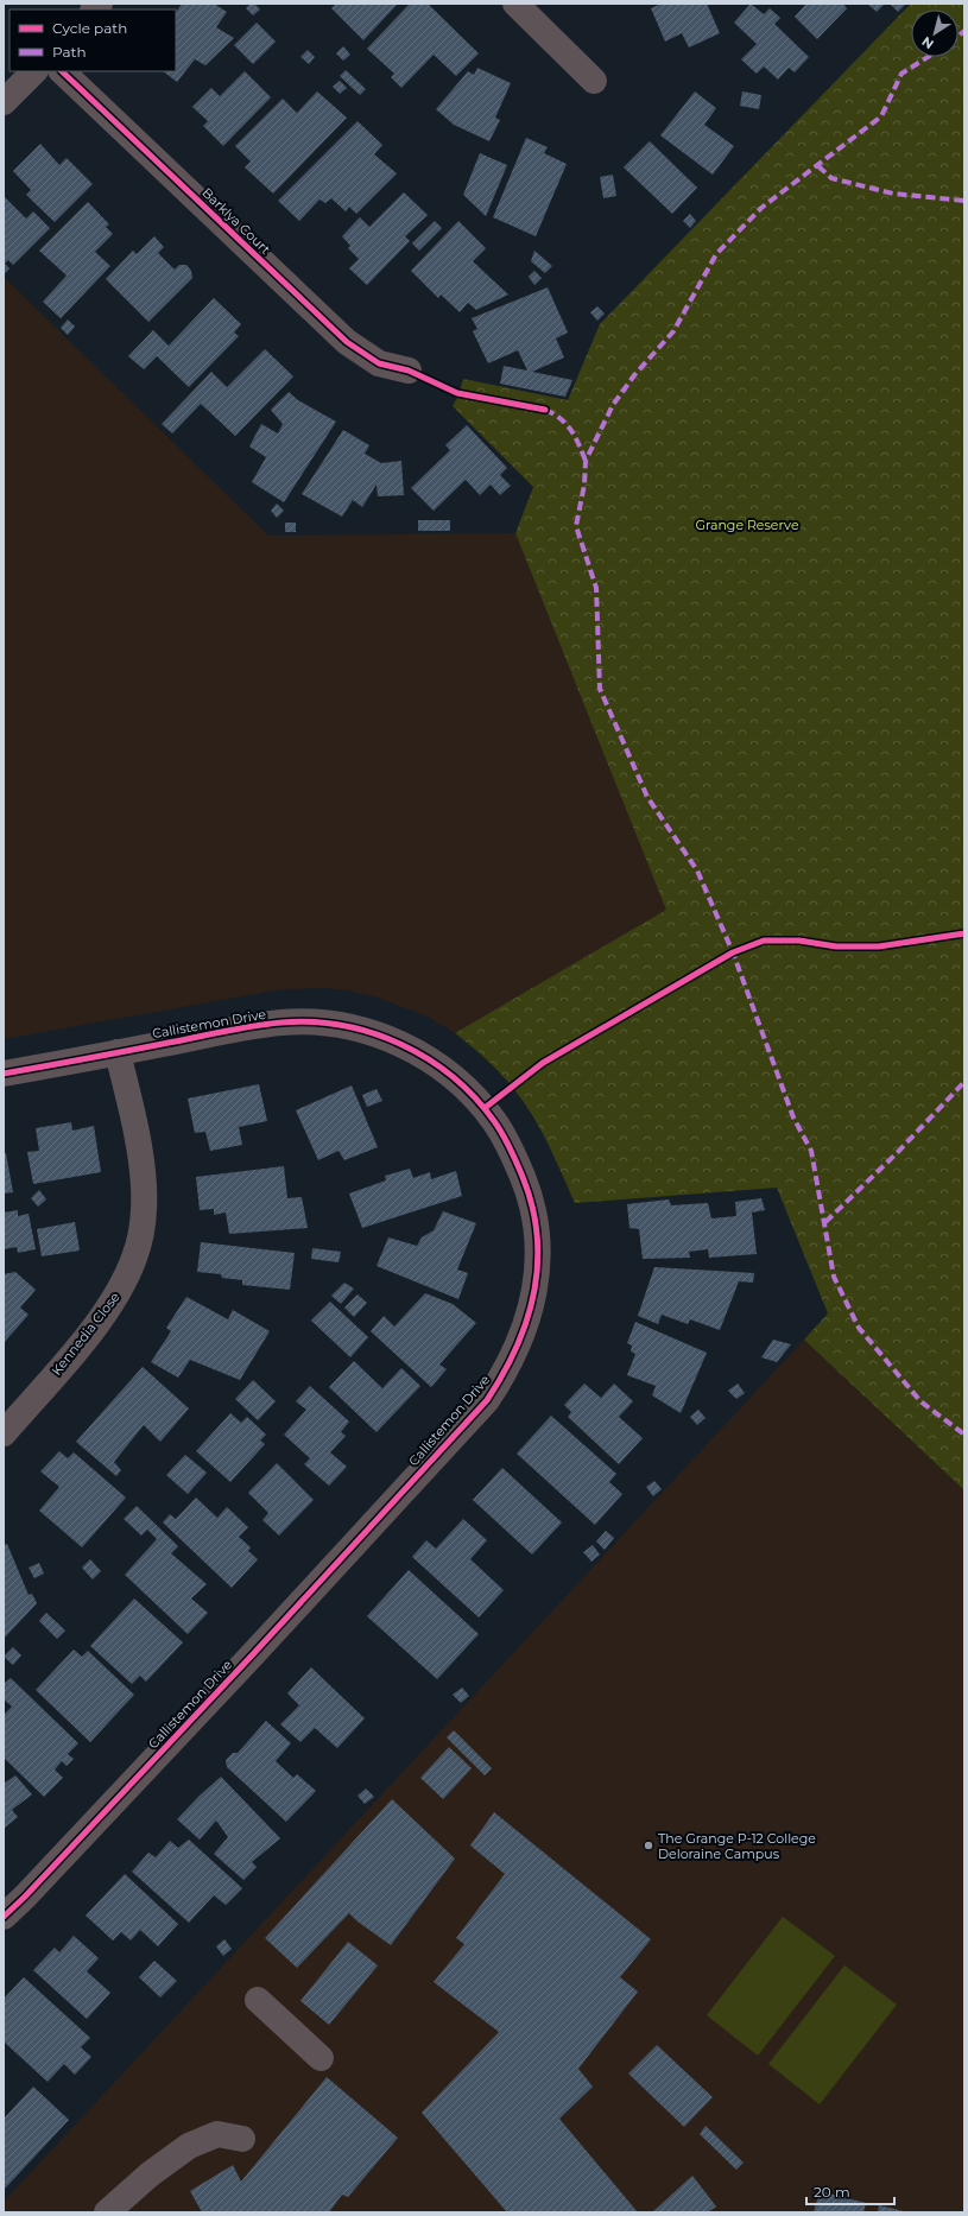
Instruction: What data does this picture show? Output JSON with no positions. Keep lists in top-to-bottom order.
{
  "streets": {
    "street": ["Barklya Court", "Callistemon Drive", "Kennedia Close"]
  },
  "crossings": [
    ["Callistemon Drive", "Kennedia Close"]
  ],
  "parks": ["Grange Reserve"],
  "places": ["The Grange P-12 College Deloraine Campus"],
  "legend": ["Cycle path", "Path"],
  "scale_bar": "20 m",
  "north": "bottom left"
}
